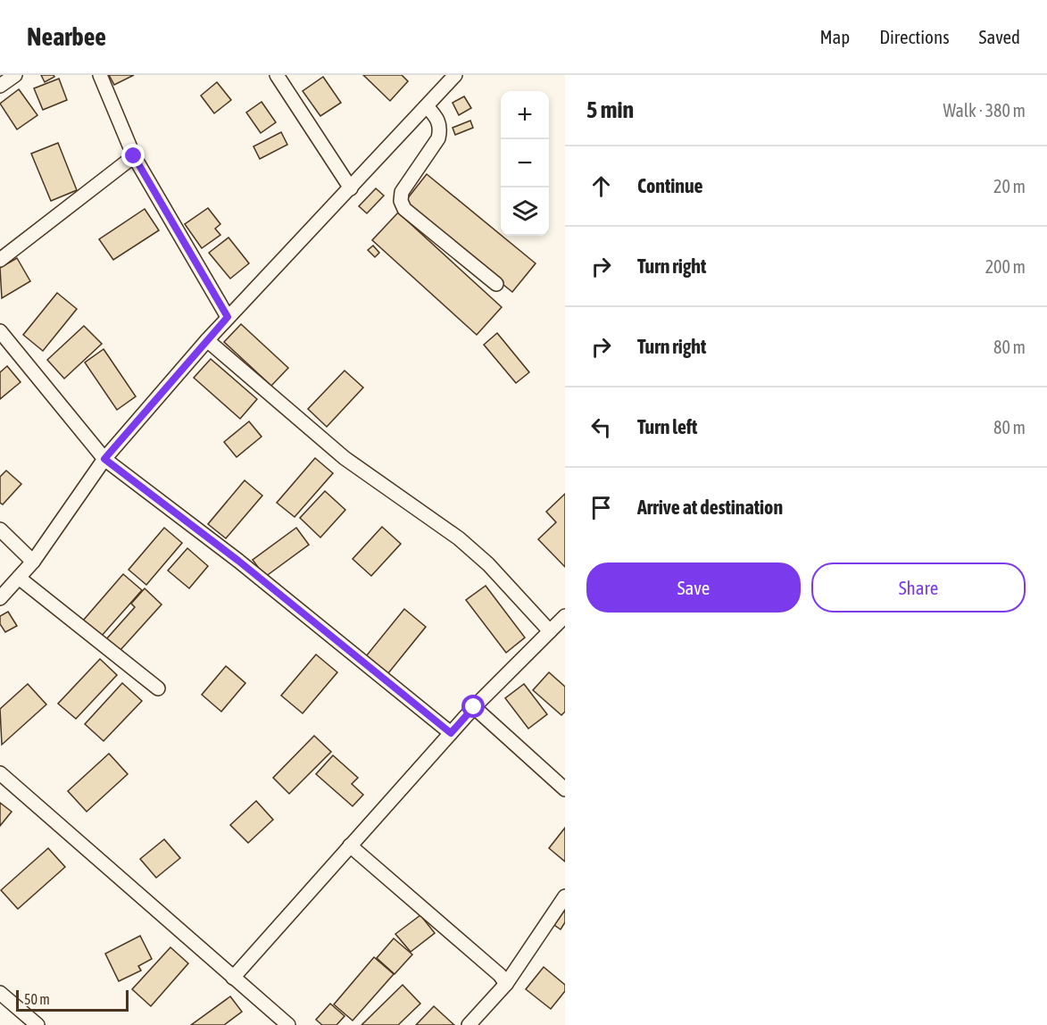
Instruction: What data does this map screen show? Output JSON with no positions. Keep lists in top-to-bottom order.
{
  "scale_bar": "50 m",
  "page": {
    "header": "Nearbee",
    "nav": ["Map", "Directions", "Saved"],
    "heading": ["5 min", "Walk · 380 m"],
    "map_buttons": ["+", "−"],
    "list": [
      ["Continue", "20 m"],
      ["Turn right", "200 m"],
      ["Turn right", "80 m"],
      ["Turn left", "80 m"],
      "Arrive at destination"
    ],
    "buttons": ["Save", "Share"],
    "scale": "50 m"
  }
}
